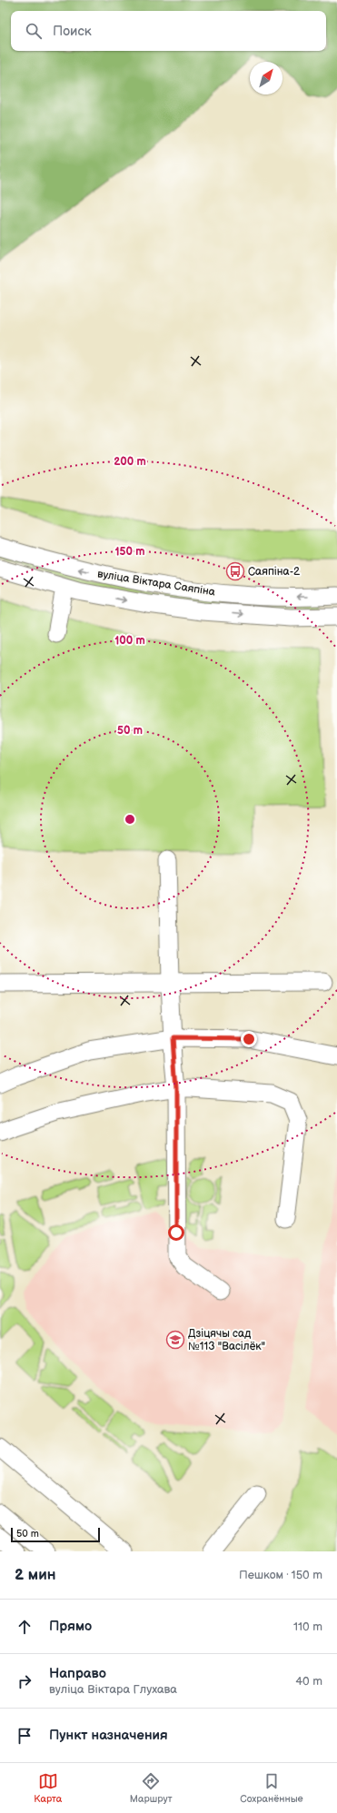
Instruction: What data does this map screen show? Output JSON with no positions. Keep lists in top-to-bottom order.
{
  "streets": {
    "street": ["вуліца Віктара Саяпіна"]
  },
  "places": {
    "bus stop": ["Саяпіна-2"],
    "school or university": ["Дзіцячы сад №113 \"Васілёк\""]
  },
  "scale_bar": "50 m",
  "north": "top right",
  "page": {
    "search": "Поиск",
    "scale": "50 m",
    "heading": ["2 мин", "Пешком · 150 m"],
    "list": [
      ["Прямо", "110 m"],
      ["Направо", "вуліца Віктара Глухава", "40 m"],
      "Пункт назначения"
    ],
    "nav": ["Карта", "Маршрут", "Сохранённые"]
  },
  "rings": [
    "200 m",
    "150 m",
    "100 m",
    "50 m"
  ]
}
